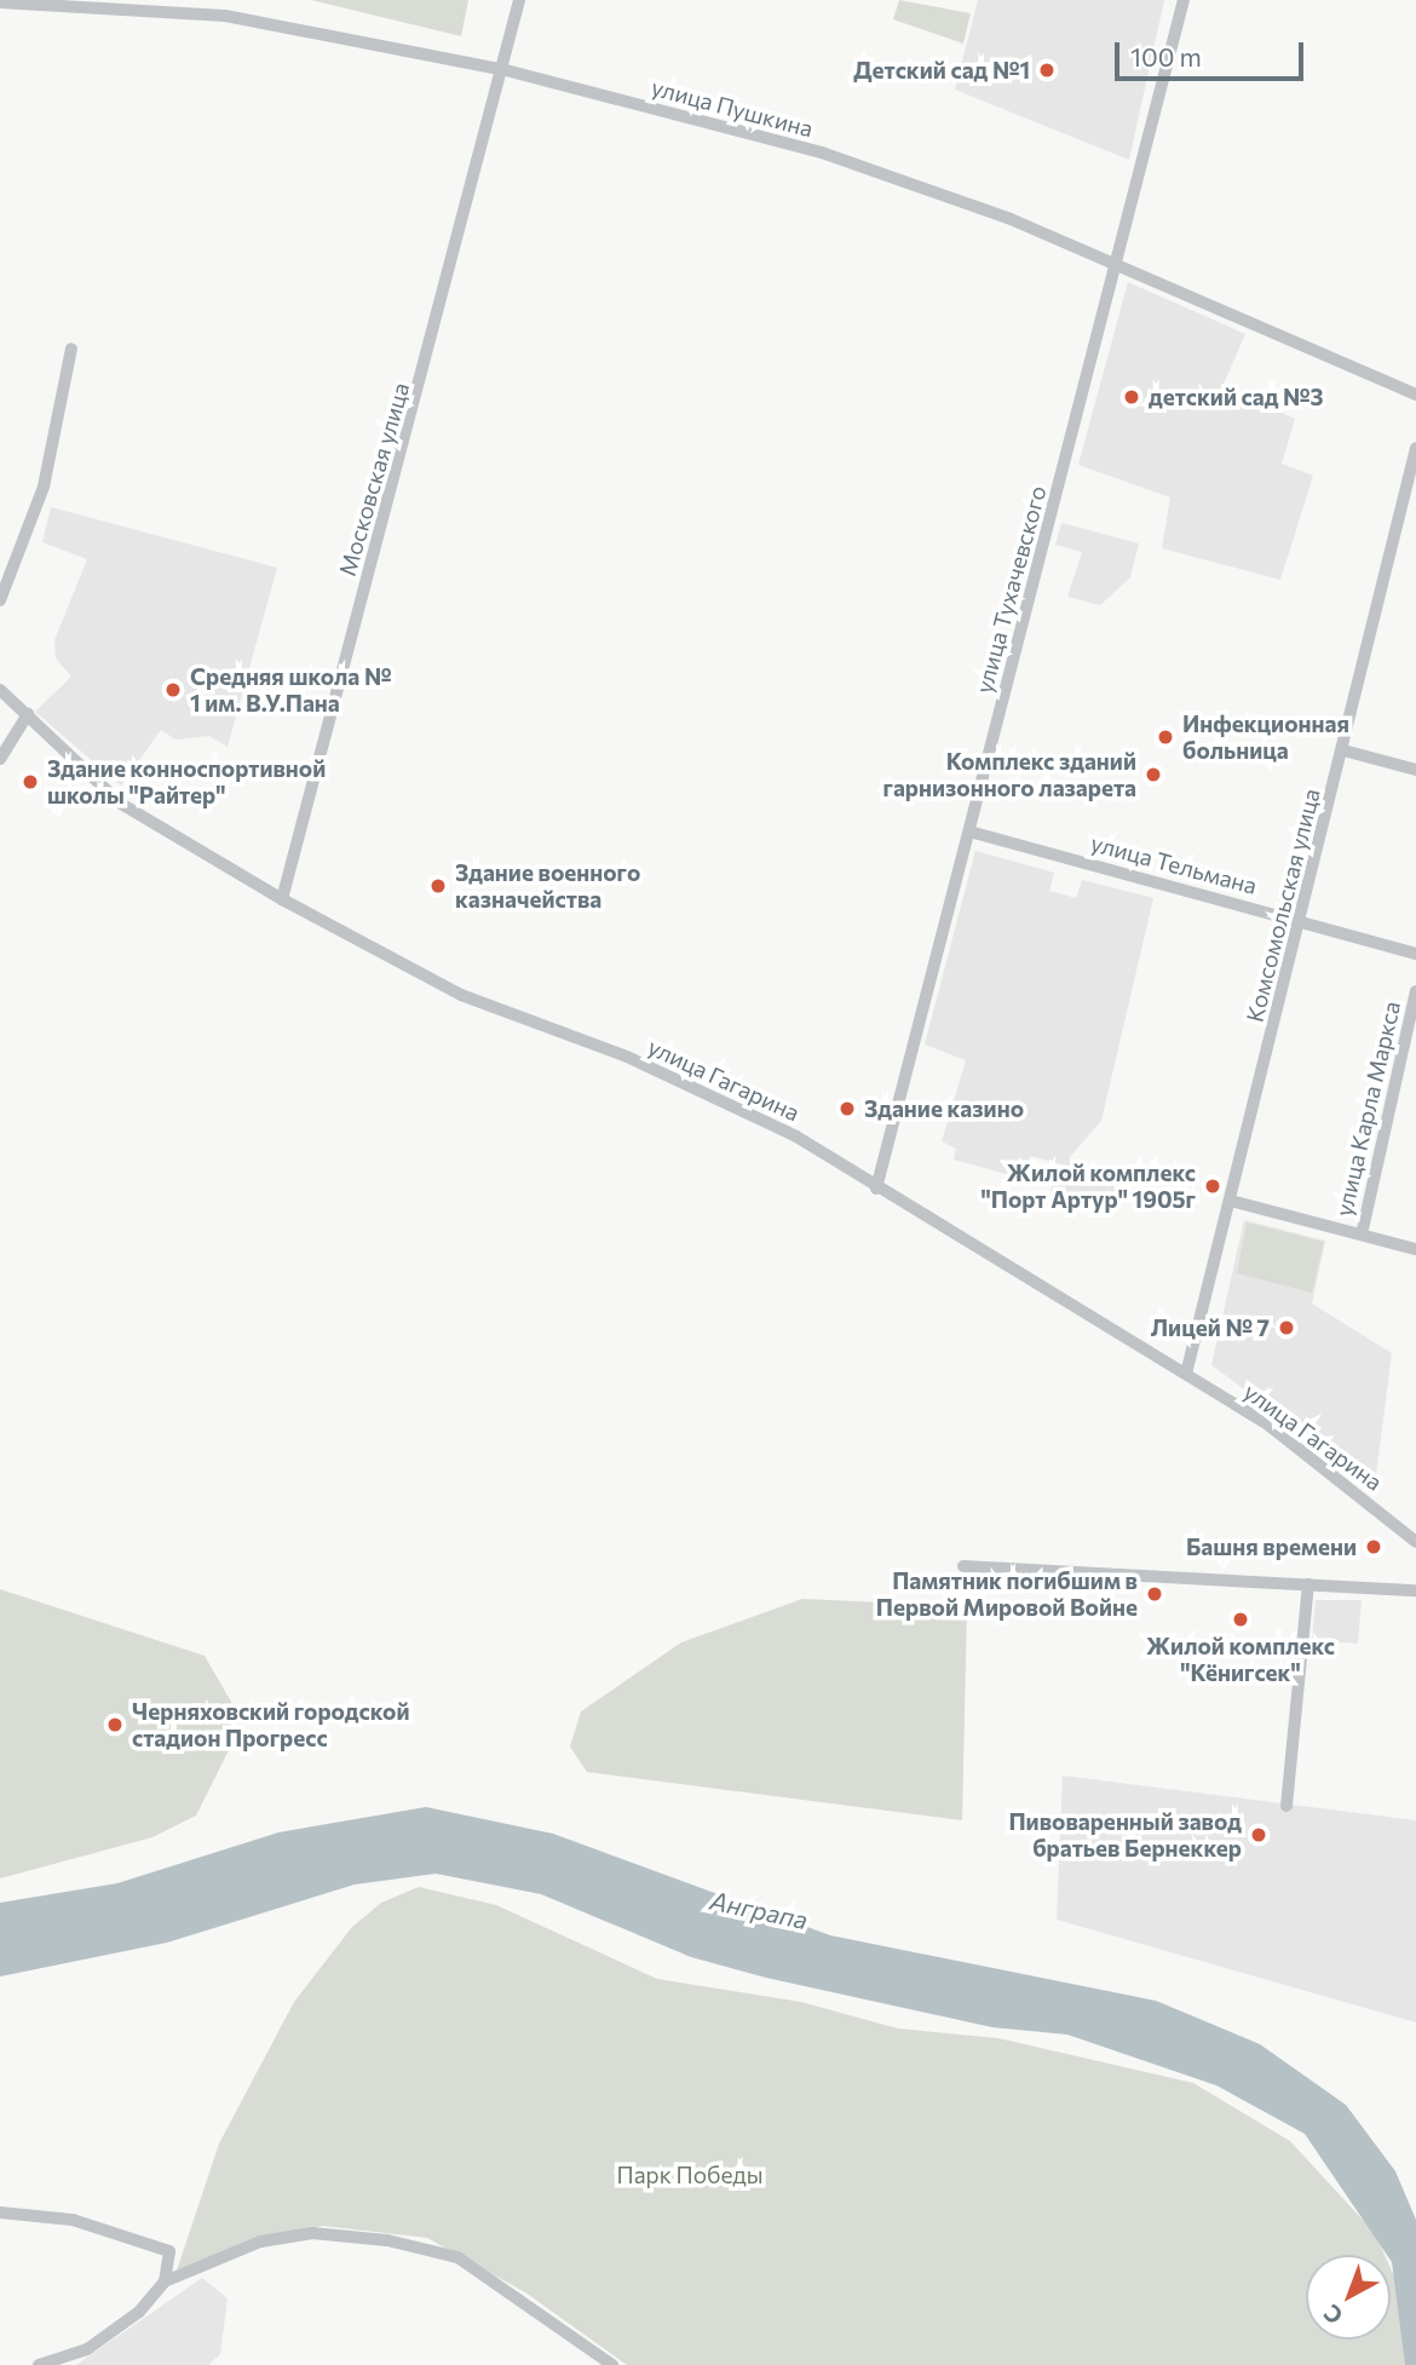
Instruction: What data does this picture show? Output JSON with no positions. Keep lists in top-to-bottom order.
{
  "streets": {
    "street": [
      "улица Пушкина",
      "Московская улица",
      "улица Тухачевского",
      "улица Тельмана",
      "Комсомольская улица",
      "улица Гагарина",
      "улица Карла Маркса"
    ]
  },
  "crossings": [
    ["улица Пушкина", "Московская улица"],
    ["улица Пушкина", "улица Тухачевского"],
    ["Московская улица", "улица Гагарина"],
    ["улица Тухачевского", "улица Тельмана"],
    ["улица Тухачевского", "улица Гагарина"],
    ["улица Тельмана", "Комсомольская улица"],
    ["Комсомольская улица", "улица Гагарина"]
  ],
  "water": ["Анграпа"],
  "parks": ["Парк Победы"],
  "places": [
    "Детский сад №1",
    "детский сад №3",
    "Средняя школа № 1 им. В.У.Пана",
    "Инфекционная больница",
    "Комплекс зданий гарнизонного лазарета",
    "Здание конноспортивной школы \"Райтер\"",
    "Здание военного казначейства",
    "Здание казино",
    "Жилой комплекс \"Порт Артур\" 1905г",
    "Лицей № 7",
    "Башня времени",
    "Памятник погибшим в Первой Мировой Войне",
    "Жилой комплекс \"Кёнигсек\"",
    "Черняховский городской стадион Прогресс",
    "Пивоваренный завод братьев Бернеккер"
  ],
  "scale_bar": "100 m",
  "north": "bottom left"
}
